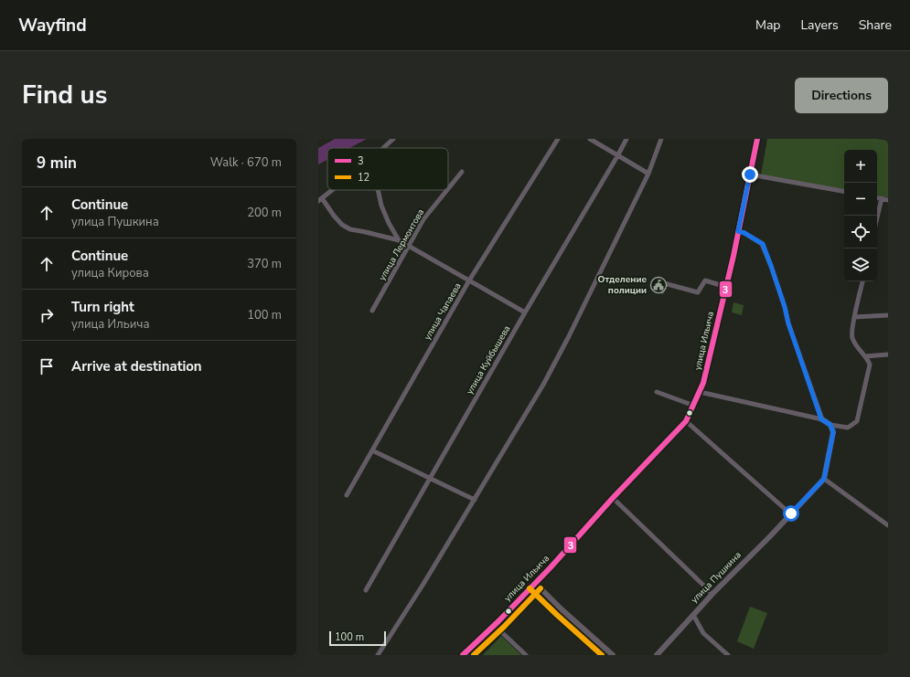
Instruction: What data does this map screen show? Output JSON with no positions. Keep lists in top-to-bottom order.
{
  "streets": {
    "street": [
      "улица Лермонтова",
      "улица Чапаева",
      "улица Ильича",
      "улица Куйбышева",
      "улица Пушкина"
    ]
  },
  "places": {
    "public building": ["Отделение полиции"]
  },
  "lines": ["transit line 3", "transit line 12"],
  "legend": ["3", "12"],
  "scale_bar": "100 m",
  "page": {
    "header": "Wayfind",
    "nav": ["Map", "Layers", "Share"],
    "title": "Find us",
    "buttons": "Directions",
    "heading": ["9 min", "Walk · 670 m"],
    "map_buttons": ["+", "−"],
    "list": [
      ["Continue", "улица Пушкина", "200 m"],
      ["Continue", "улица Кирова", "370 m"],
      ["Turn right", "улица Ильича", "100 m"],
      "Arrive at destination"
    ],
    "scale": "100 m"
  }
}
